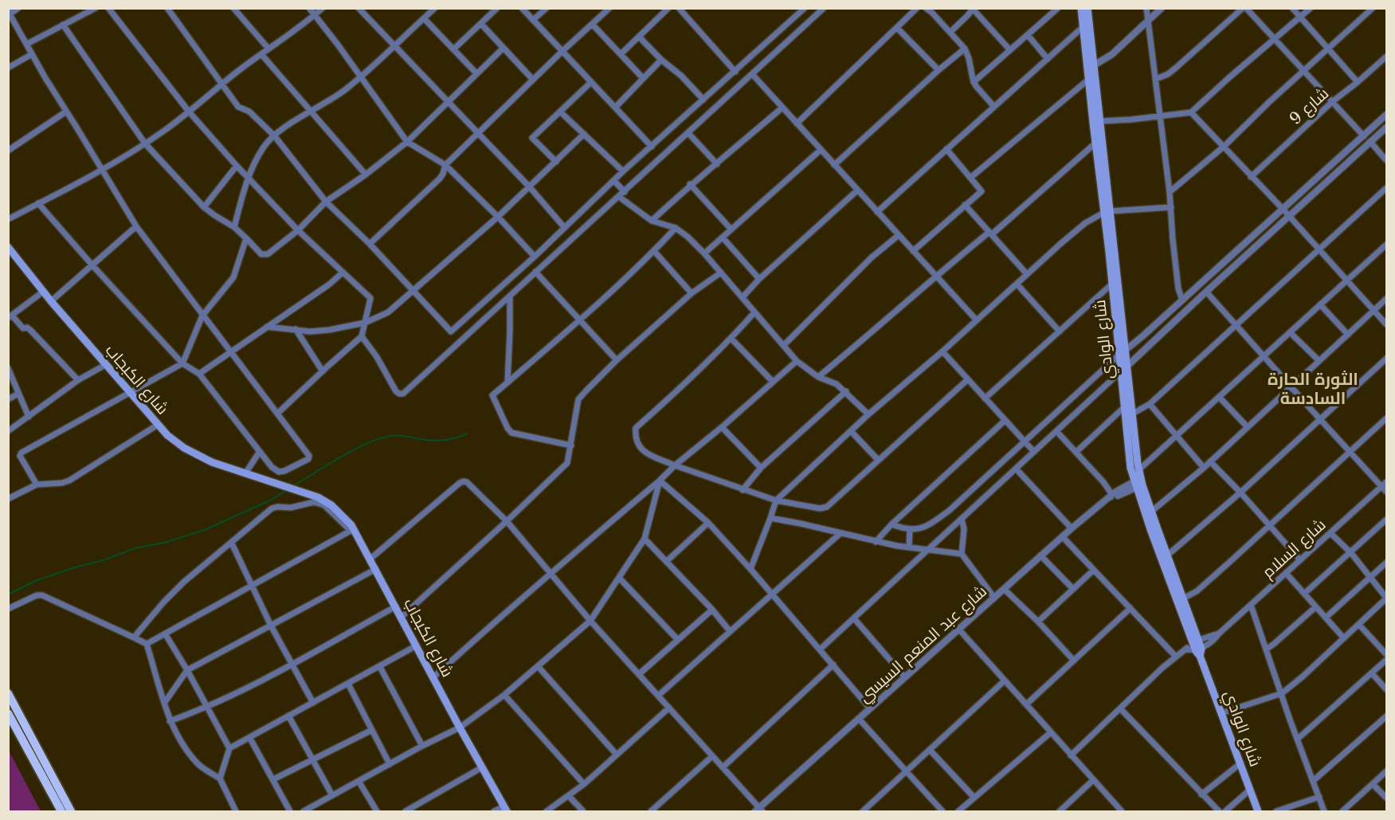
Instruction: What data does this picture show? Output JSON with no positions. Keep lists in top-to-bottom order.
{
  "streets": {
    "main road": ["شارع الوادي", "شارع الكبجاب"],
    "street": ["شارع 9", "شارع السلام", "شارع عبد المنعم السيسي"]
  },
  "crossings": [
    ["شارع الوادي", "شارع السلام"],
    ["شارع الوادي", "شارع عبد المنعم السيسي"]
  ],
  "districts": ["الثورة الحارة السادسة"]
}
